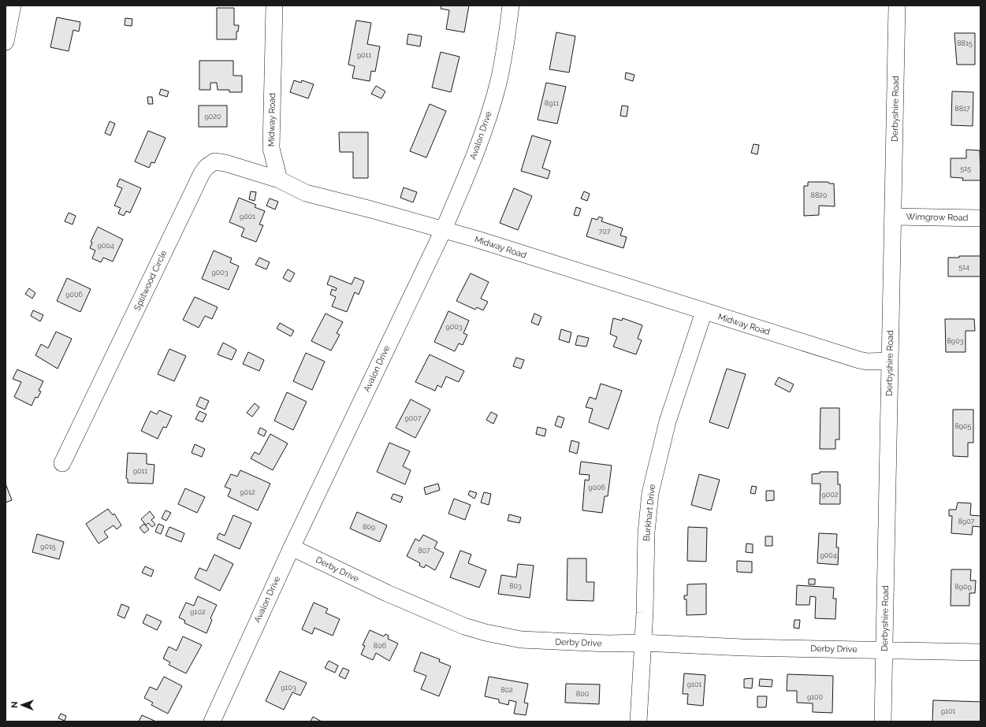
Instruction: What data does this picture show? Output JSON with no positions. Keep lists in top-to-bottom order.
{
  "streets": {
    "street": [
      "Derbyshire Road",
      "Midway Road",
      "Avalon Drive",
      "Wimgrow Road",
      "Splitwood Circle",
      "Burkhart Drive",
      "Derby Drive"
    ]
  },
  "crossings": [
    ["Derbyshire Road", "Midway Road"],
    ["Derbyshire Road", "Wimgrow Road"],
    ["Derbyshire Road", "Derby Drive"],
    ["Midway Road", "Avalon Drive"],
    ["Midway Road", "Splitwood Circle"],
    ["Midway Road", "Burkhart Drive"],
    ["Avalon Drive", "Derby Drive"],
    ["Burkhart Drive", "Derby Drive"]
  ],
  "house_numbers": [
    "8815",
    "9011",
    "8911",
    "8817",
    "9020",
    "515",
    "8820",
    "9001",
    "707",
    "9004",
    "514",
    "9003",
    "9006",
    "9003",
    "8903",
    "9007",
    "8905",
    "9011",
    "9006",
    "9012",
    "9002",
    "8907",
    "809",
    "9015",
    "807",
    "9004",
    "803",
    "8909",
    "9102",
    "806",
    "9101",
    "9103",
    "802",
    "800",
    "9100",
    "9101"
  ],
  "north": "left"
}
